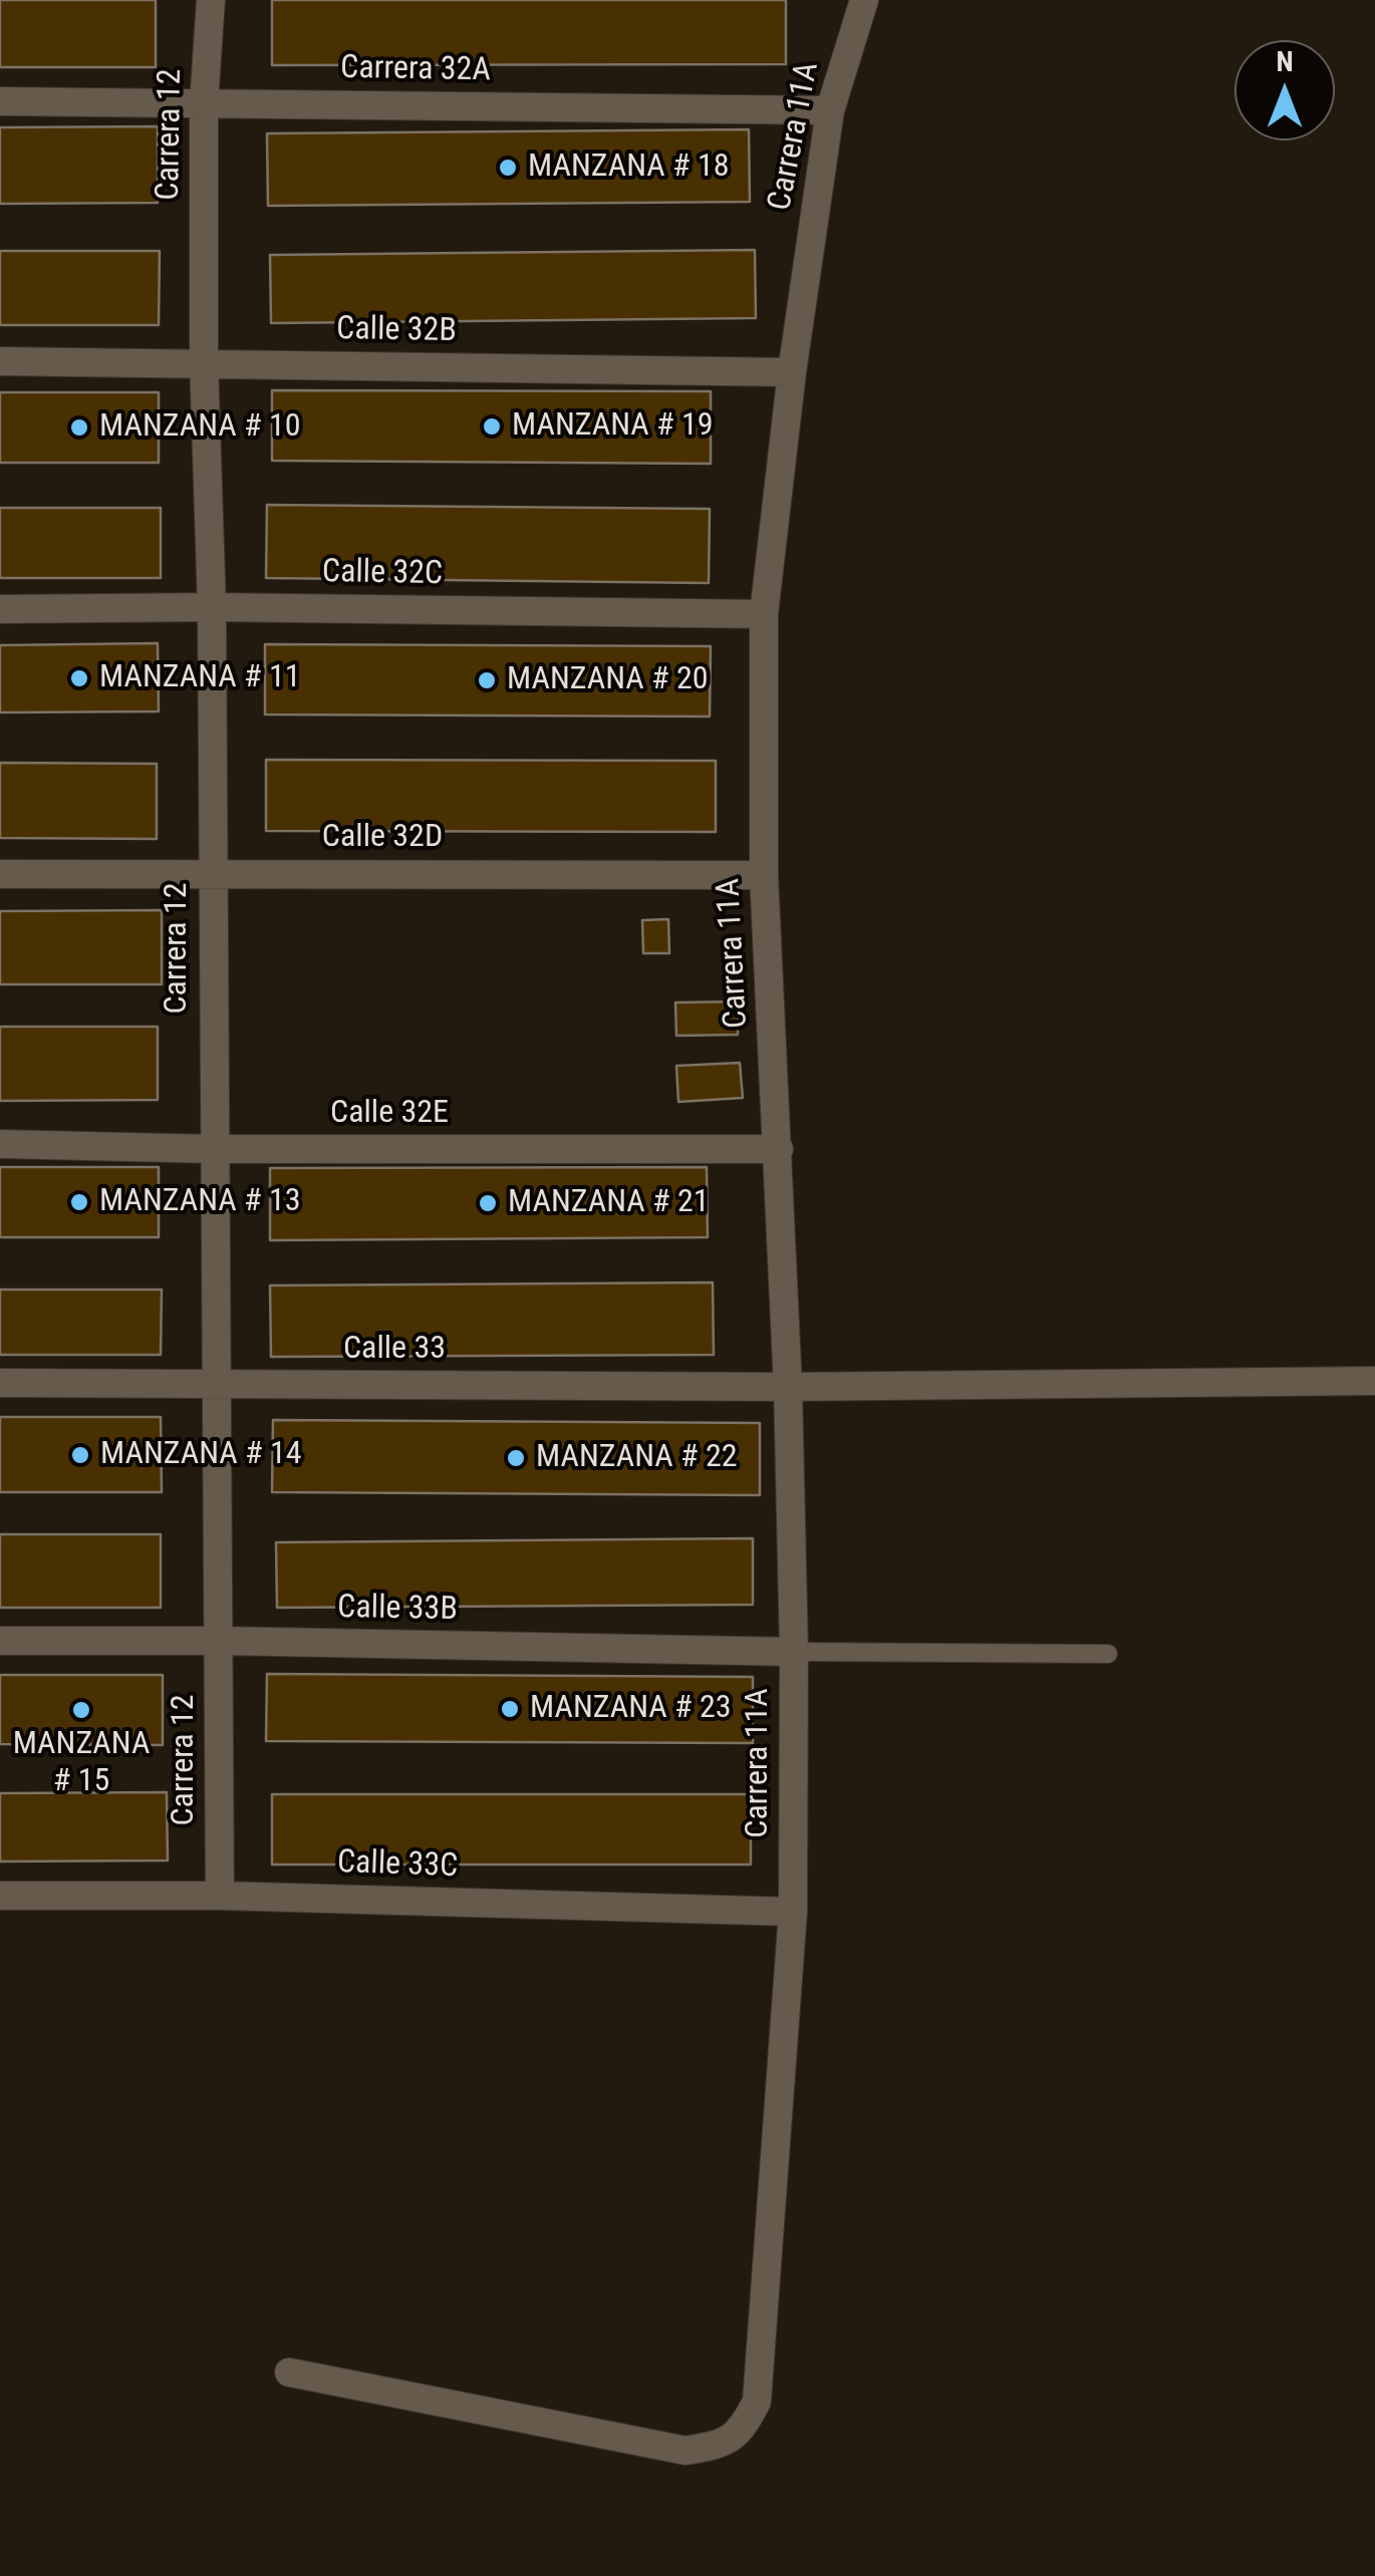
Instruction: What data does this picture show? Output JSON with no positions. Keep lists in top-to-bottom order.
{
  "streets": {
    "street": [
      "Carrera 32A",
      "Carrera 12",
      "Carrera 11A",
      "Calle 32B",
      "Calle 32C",
      "Calle 32D",
      "Calle 32E",
      "Calle 33",
      "Calle 33B",
      "Calle 33C"
    ]
  },
  "crossings": [
    ["Carrera 32A", "Carrera 12"],
    ["Carrera 32A", "Carrera 11A"],
    ["Carrera 12", "Calle 32B"],
    ["Carrera 12", "Calle 32C"],
    ["Carrera 12", "Calle 32D"],
    ["Carrera 12", "Calle 32E"],
    ["Carrera 12", "Calle 33"],
    ["Carrera 12", "Calle 33B"],
    ["Carrera 12", "Calle 33C"],
    ["Carrera 11A", "Calle 32B"],
    ["Carrera 11A", "Calle 32C"],
    ["Carrera 11A", "Calle 32D"],
    ["Carrera 11A", "Calle 32E"],
    ["Carrera 11A", "Calle 33"],
    ["Carrera 11A", "Calle 33B"],
    ["Carrera 11A", "Calle 33C"]
  ],
  "places": [
    "MANZANA # 18",
    "MANZANA # 19",
    "MANZANA # 10",
    "MANZANA # 11",
    "MANZANA # 20",
    "MANZANA # 13",
    "MANZANA # 21",
    "MANZANA # 14",
    "MANZANA # 22",
    "MANZANA # 23",
    "MANZANA # 15"
  ],
  "north": "top"
}
